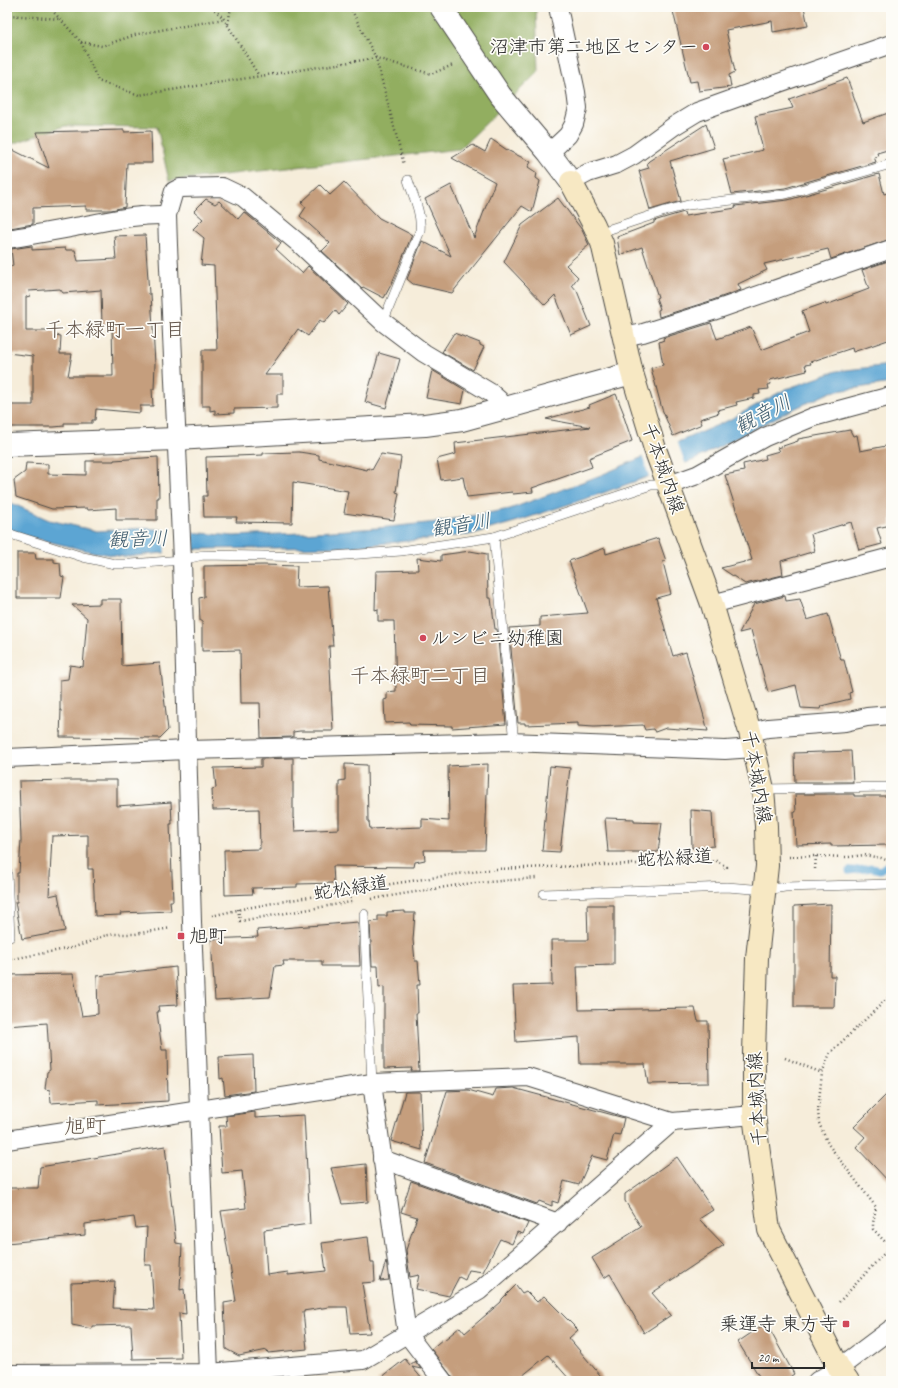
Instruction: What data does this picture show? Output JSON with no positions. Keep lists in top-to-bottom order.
{
  "streets": {
    "main road": ["千本城内線"],
    "path": ["蛇松緑道"]
  },
  "districts": ["千本緑町一丁目", "千本緑町二丁目", "旭町"],
  "water": ["観音川"],
  "places": {
    "other": ["沼津市第二地区センター", "ルンビニ幼稚園"],
    "transit": ["旭町", "乗運寺 東方寺"]
  },
  "scale_bar": "20 m"
}
